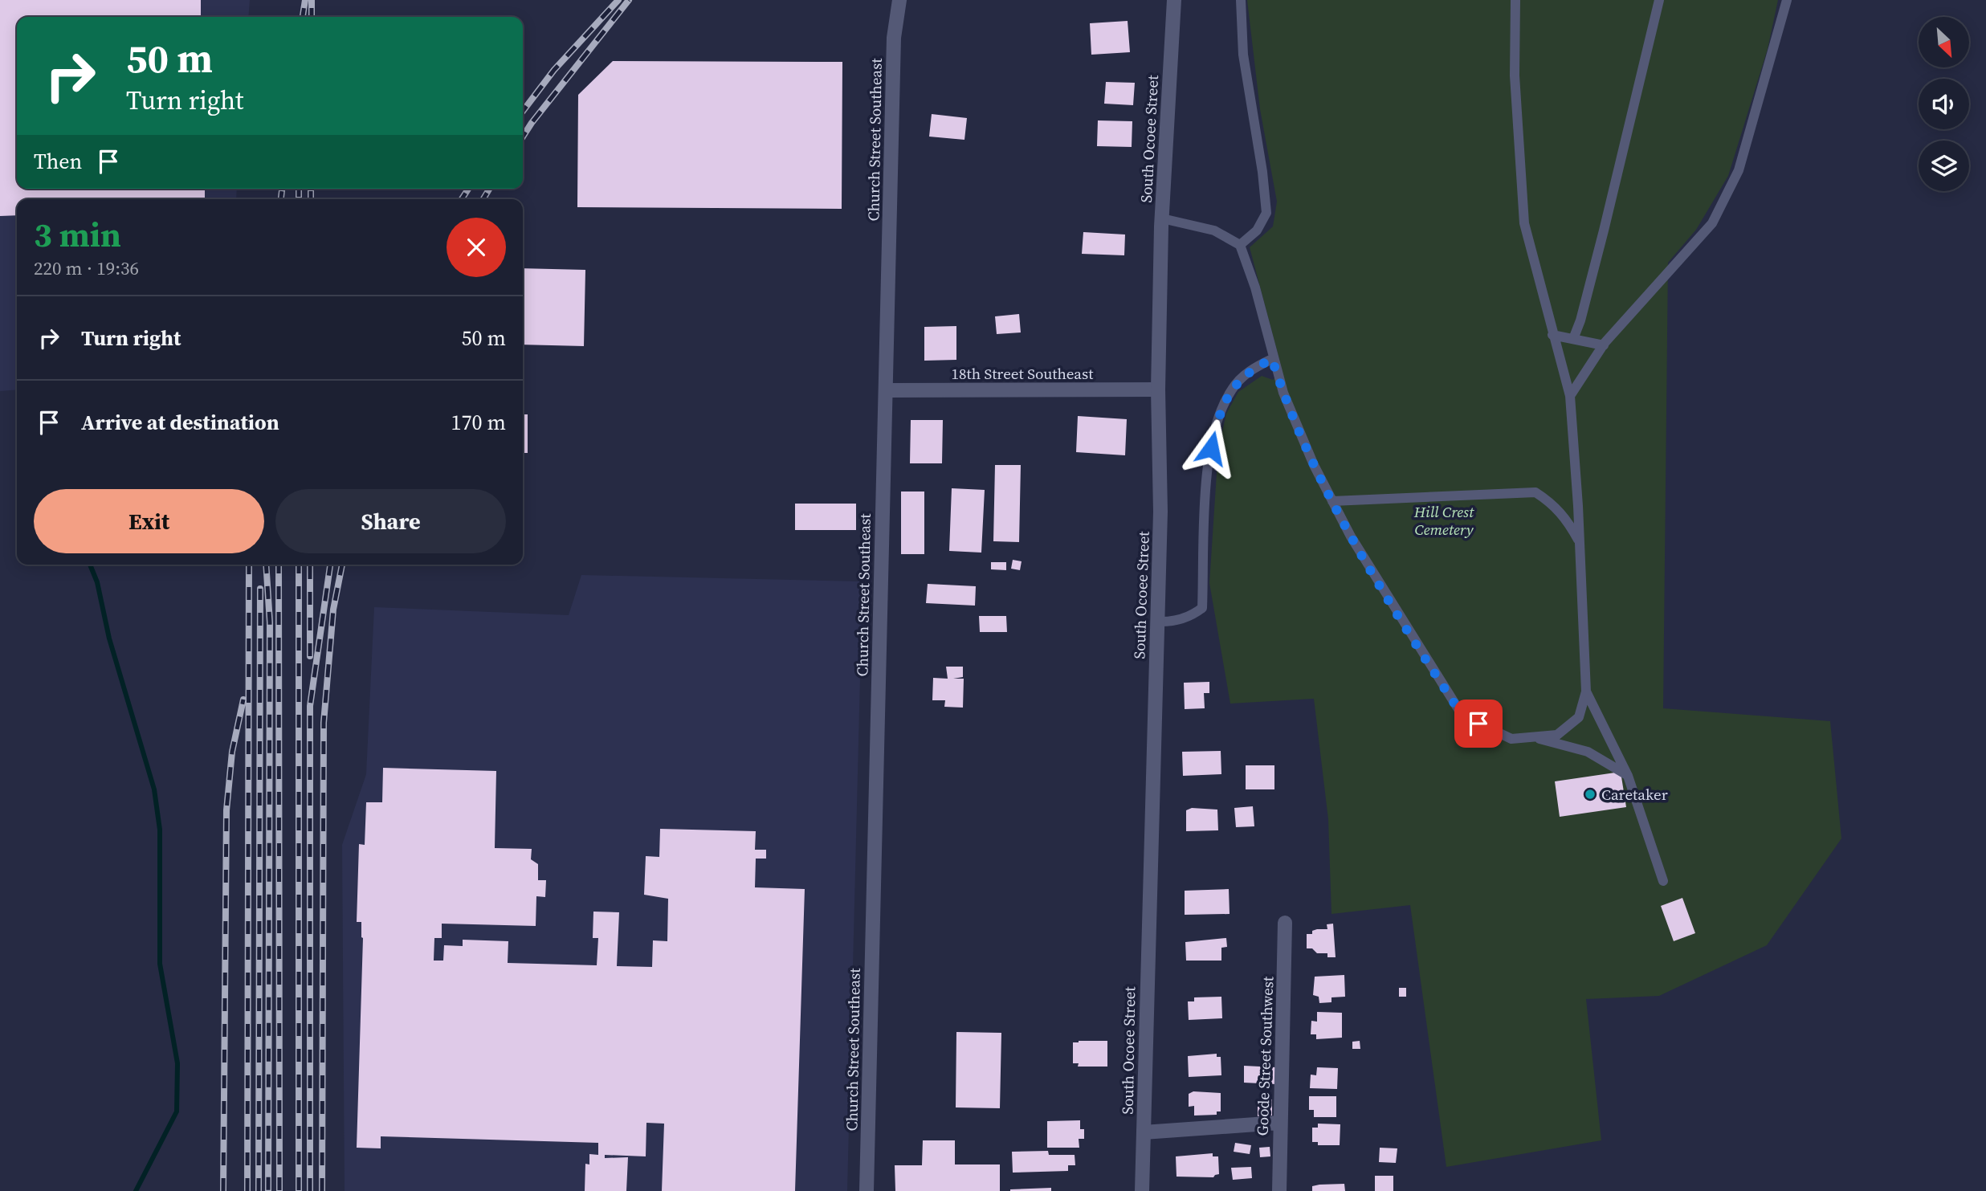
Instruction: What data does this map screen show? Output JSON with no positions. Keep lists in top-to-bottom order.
{
  "streets": {
    "street": [
      "South Ocoee Street",
      "Church Street Southeast",
      "18th Street Southeast",
      "Goode Street Southwest"
    ]
  },
  "crossings": [
    ["South Ocoee Street", "18th Street Southeast"],
    ["Church Street Southeast", "18th Street Southeast"]
  ],
  "parks": ["Hill Crest Cemetery"],
  "places": ["Caretaker"],
  "north": "bottom right",
  "page": {
    "turn": ["50 m", "Turn right"],
    "then": "Then",
    "heading": ["3 min", "220 m · 19:36"],
    "list": [
      {
        "name": "Turn right",
        "value": "50 m"
      },
      {
        "name": "Arrive at destination",
        "value": "170 m"
      }
    ],
    "buttons": ["Exit", "Share"]
  }
}
